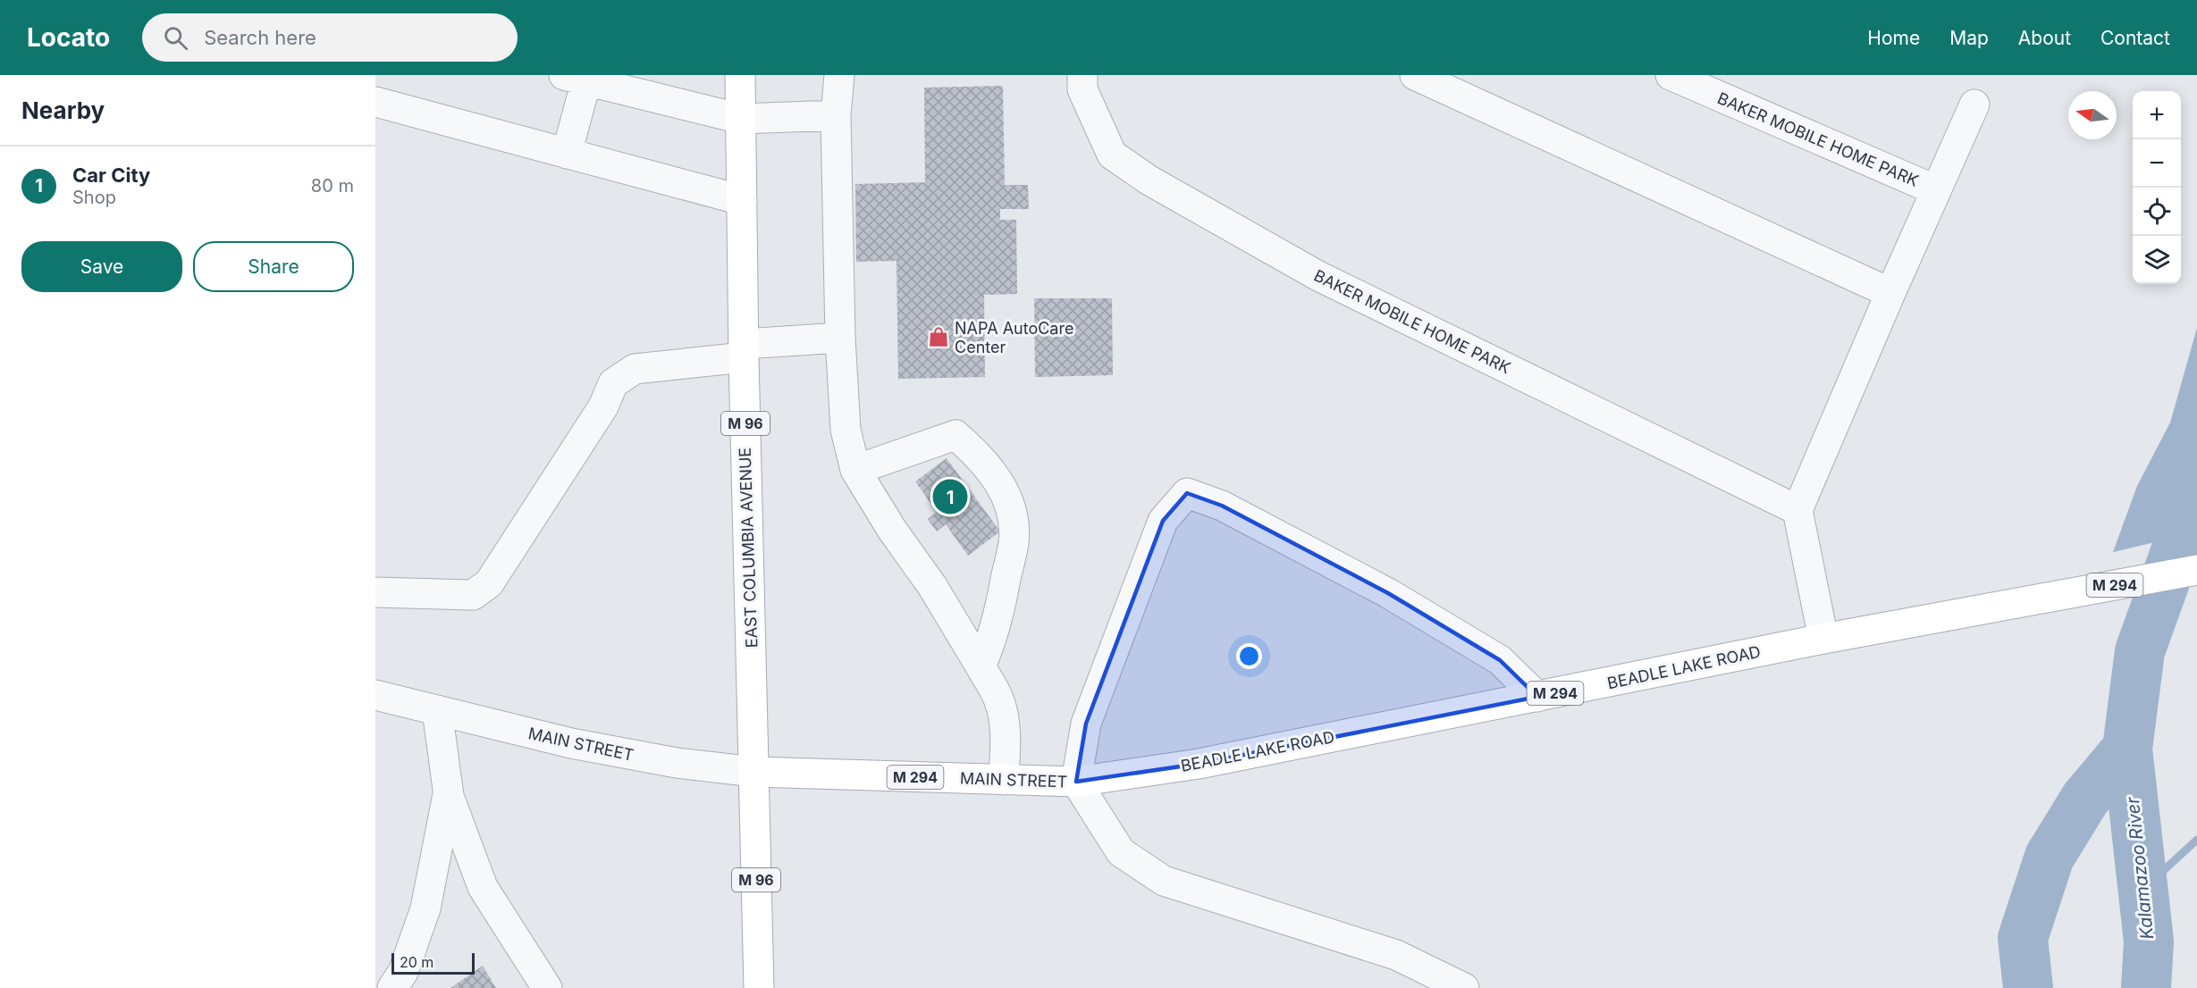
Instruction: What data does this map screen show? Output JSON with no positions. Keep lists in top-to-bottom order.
{
  "streets": {
    "main road": [
      "M 96",
      "EAST COLUMBIA AVENUE",
      "M 294",
      "BEADLE LAKE ROAD",
      "MAIN STREET"
    ],
    "street": ["BAKER MOBILE HOME PARK"]
  },
  "crossings": [
    ["EAST COLUMBIA AVENUE", "MAIN STREET"],
    ["BEADLE LAKE ROAD", "MAIN STREET"]
  ],
  "water": ["Kalamazoo River"],
  "places": {
    "shop": ["NAPA AutoCare Center"]
  },
  "scale_bar": "20 m",
  "north": "left",
  "page": {
    "header": "Locato",
    "search": "Search here",
    "nav": [
      "Home",
      "Map",
      "About",
      "Contact"
    ],
    "heading": "Nearby",
    "map_buttons": ["+", "−"],
    "list": [
      {
        "mark": "1",
        "name": "Car City",
        "note": "Shop",
        "value": "80 m"
      }
    ],
    "buttons": ["Save", "Share"],
    "pins": "1",
    "scale": "20 m"
  }
}
